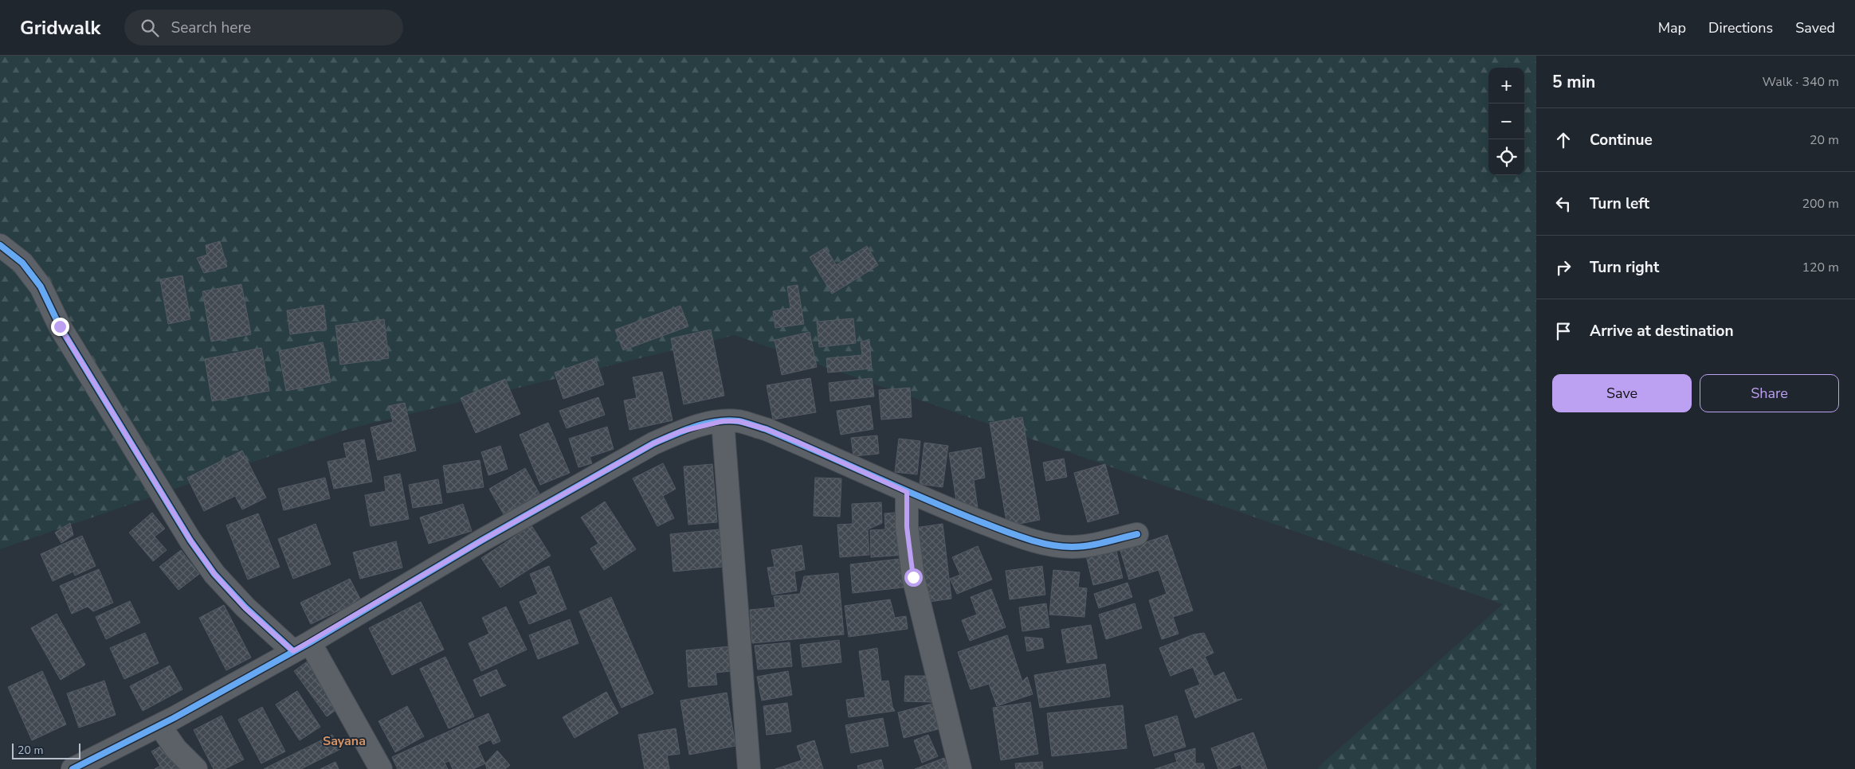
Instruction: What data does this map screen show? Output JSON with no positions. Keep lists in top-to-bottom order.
{
  "districts": ["Sayana"],
  "scale_bar": "20 m",
  "page": {
    "header": "Gridwalk",
    "search": "Search here",
    "nav": ["Map", "Directions", "Saved"],
    "heading": ["5 min", "Walk · 340 m"],
    "map_buttons": ["+", "−"],
    "list": [
      ["Continue", "20 m"],
      ["Turn left", "200 m"],
      ["Turn right", "120 m"],
      "Arrive at destination"
    ],
    "buttons": ["Save", "Share"],
    "scale": "20 m"
  }
}
